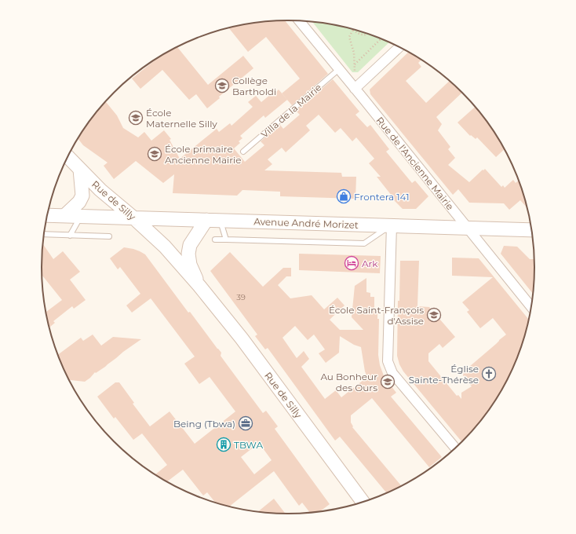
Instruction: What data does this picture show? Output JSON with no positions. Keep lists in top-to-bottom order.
{
  "streets": {
    "main road": ["Rue de Silly", "Avenue André Morizet"],
    "street": ["Rue de l'Ancienne Mairie"],
    "lane": ["Villa de la Mairie"]
  },
  "crossings": [
    ["Villa de la Mairie", "Rue de l'Ancienne Mairie"],
    ["Rue de l'Ancienne Mairie", "Avenue André Morizet"],
    ["Rue de Silly", "Avenue André Morizet"]
  ],
  "places": {
    "school or university": [
      "Collège Bartholdi",
      "École Maternelle Silly",
      "École primaire Ancienne Mairie",
      "École Saint-François d'Assise",
      "Au Bonheur des Ours"
    ],
    "shop": ["Frontera 141"],
    "hotel": ["Ark"],
    "church": ["Église Sainte-Thérèse"],
    "office": ["Being (Tbwa)"],
    "building": ["TBWA"]
  },
  "house_numbers": ["39"]
}
